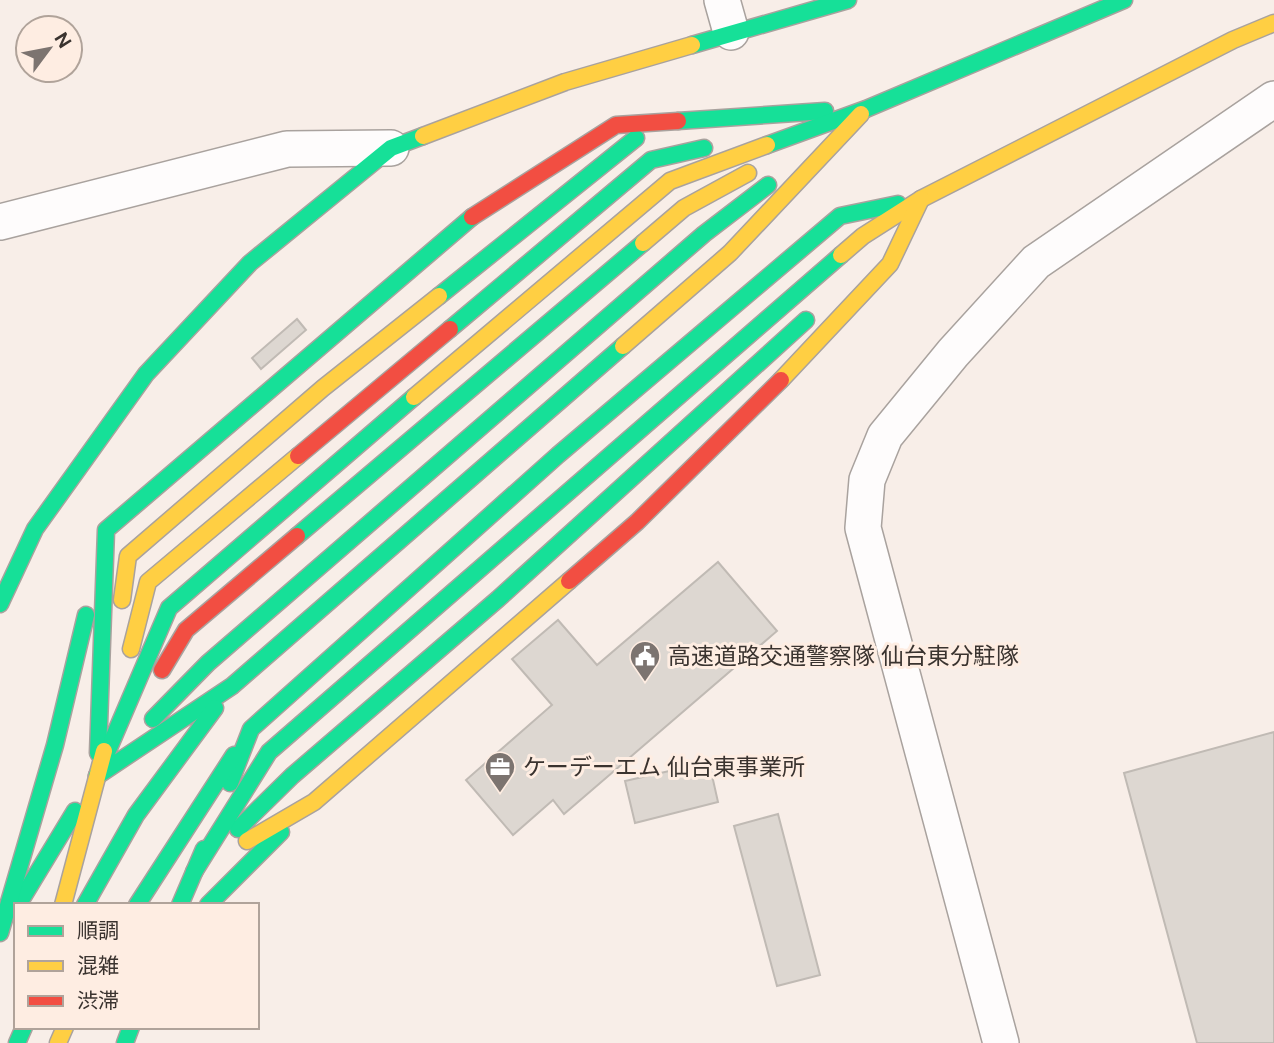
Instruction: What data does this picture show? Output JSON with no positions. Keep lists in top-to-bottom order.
{
  "places": {
    "public building": ["高速道路交通警察隊 仙台東分駐隊"],
    "office": ["ケーデーエム 仙台東事業所"]
  },
  "legend": ["順調", "混雑", "渋滞"],
  "north": "top right"
}
